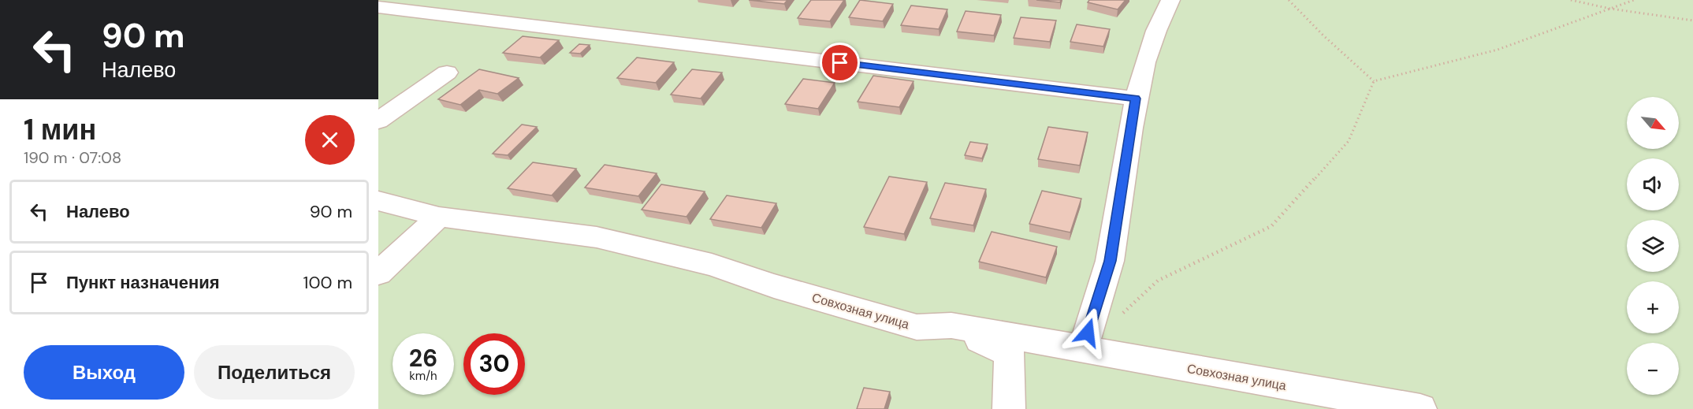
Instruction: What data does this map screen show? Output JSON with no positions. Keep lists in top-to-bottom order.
{
  "streets": {
    "street": ["Совхозная улица"]
  },
  "north": "bottom right",
  "page": {
    "turn": ["90 m", "Налево"],
    "map_buttons": ["+", "−"],
    "heading": ["1 мин", "190 m · 07:08"],
    "list": [
      {
        "name": "Налево",
        "value": "90 m"
      },
      {
        "name": "Пункт назначения",
        "value": "100 m"
      }
    ],
    "speed": "26 km/h",
    "limit": "30",
    "buttons": ["Выход", "Поделиться"]
  }
}
